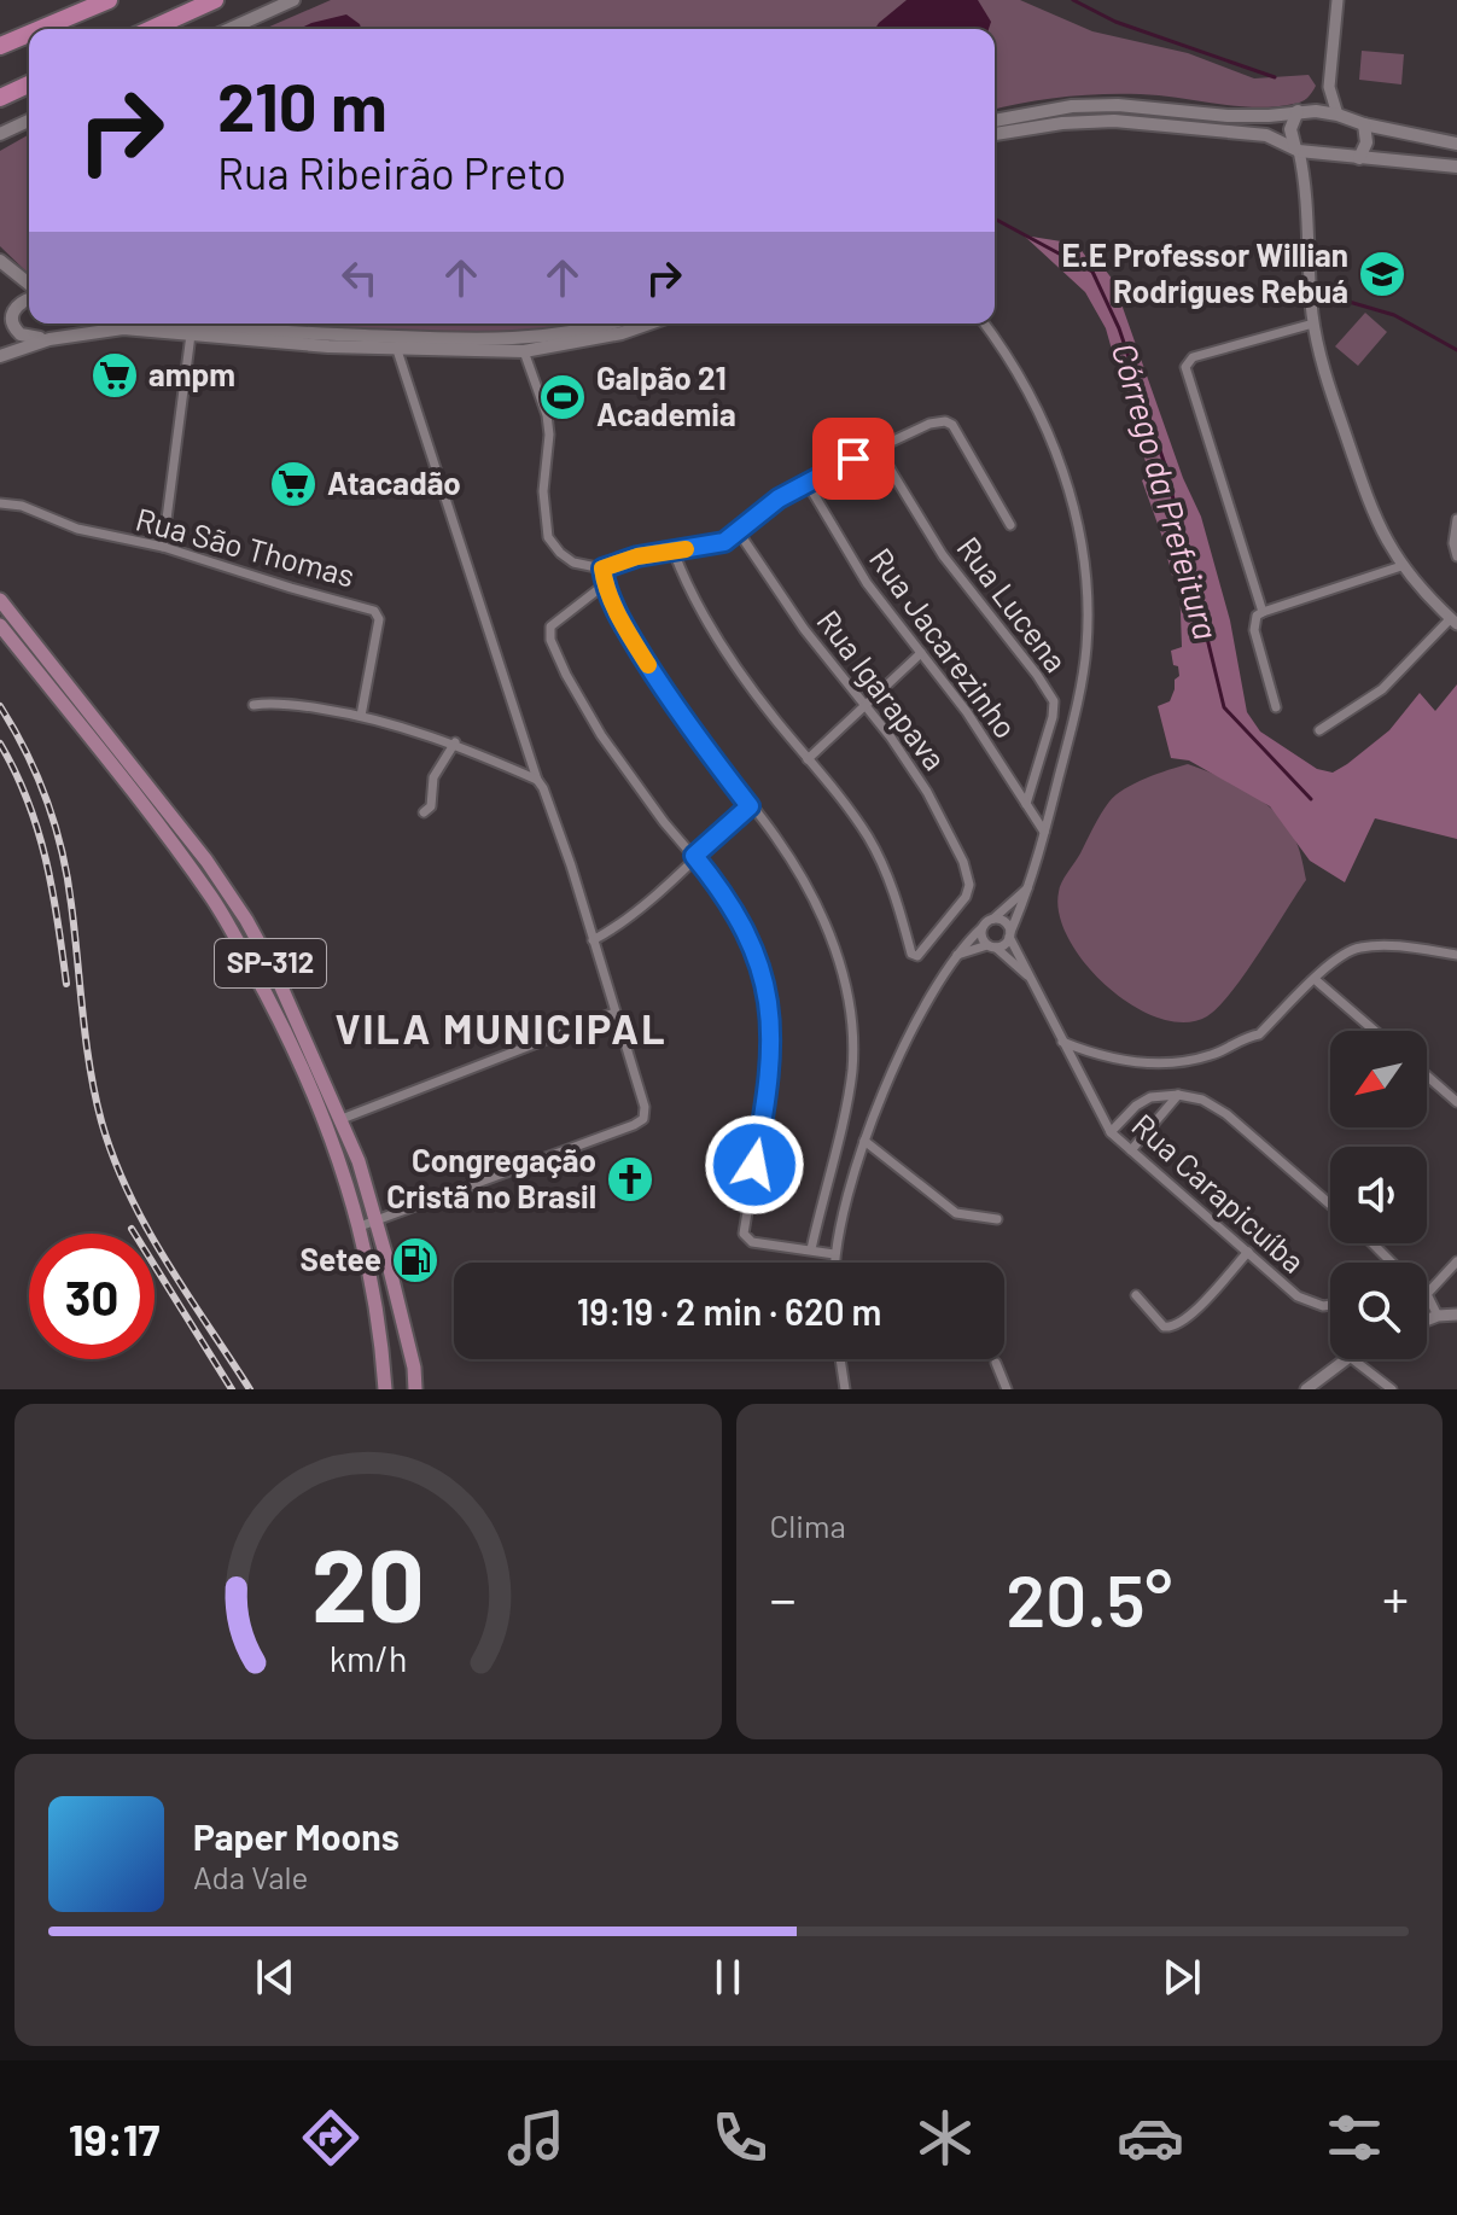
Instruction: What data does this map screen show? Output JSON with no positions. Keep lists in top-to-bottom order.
{
  "streets": {
    "main road": ["SP-312"],
    "street": [
      "Rua São Thomas",
      "Rua Lucena",
      "Rua Jacarezinho",
      "Rua Igarapava",
      "Rua Carapicuíba"
    ]
  },
  "crossings": [
    ["Rua Lucena", "Rua Jacarezinho"]
  ],
  "districts": ["VILA MUNICIPAL"],
  "water": ["Córrego da Prefeitura"],
  "places": {
    "school or university": ["E.E Professor Willian Rodrigues Rebuá"],
    "supermarket": ["ampm", "Atacadão"],
    "sports": ["Galpão 21 Academia"],
    "church": ["Congregação Cristã no Brasil"],
    "fuel station": ["Setee"]
  },
  "north": "bottom left",
  "page": {
    "turn": ["210 m", "Rua Ribeirão Preto"],
    "limit": "30",
    "trip": "19:19 · 2 min · 620 m",
    "tile": "Clima",
    "heat": ["−", "20.5°", "+"],
    "song": ["Paper Moons", "Ada Vale"],
    "tabs": "19:17",
    "gauge": ["20", "km/h"]
  }
}
